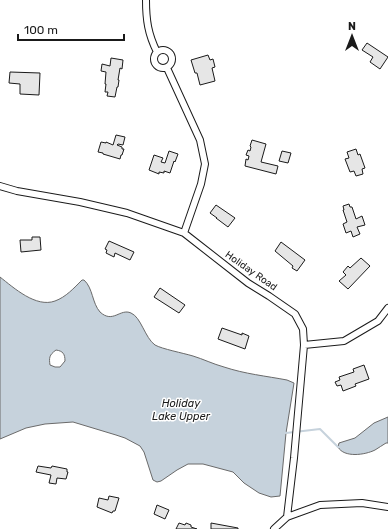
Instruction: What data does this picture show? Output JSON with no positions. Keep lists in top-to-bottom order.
{
  "streets": {
    "street": ["Holiday Road"]
  },
  "water": ["Holiday Lake Upper"],
  "scale_bar": "100 m",
  "north": "top"
}
